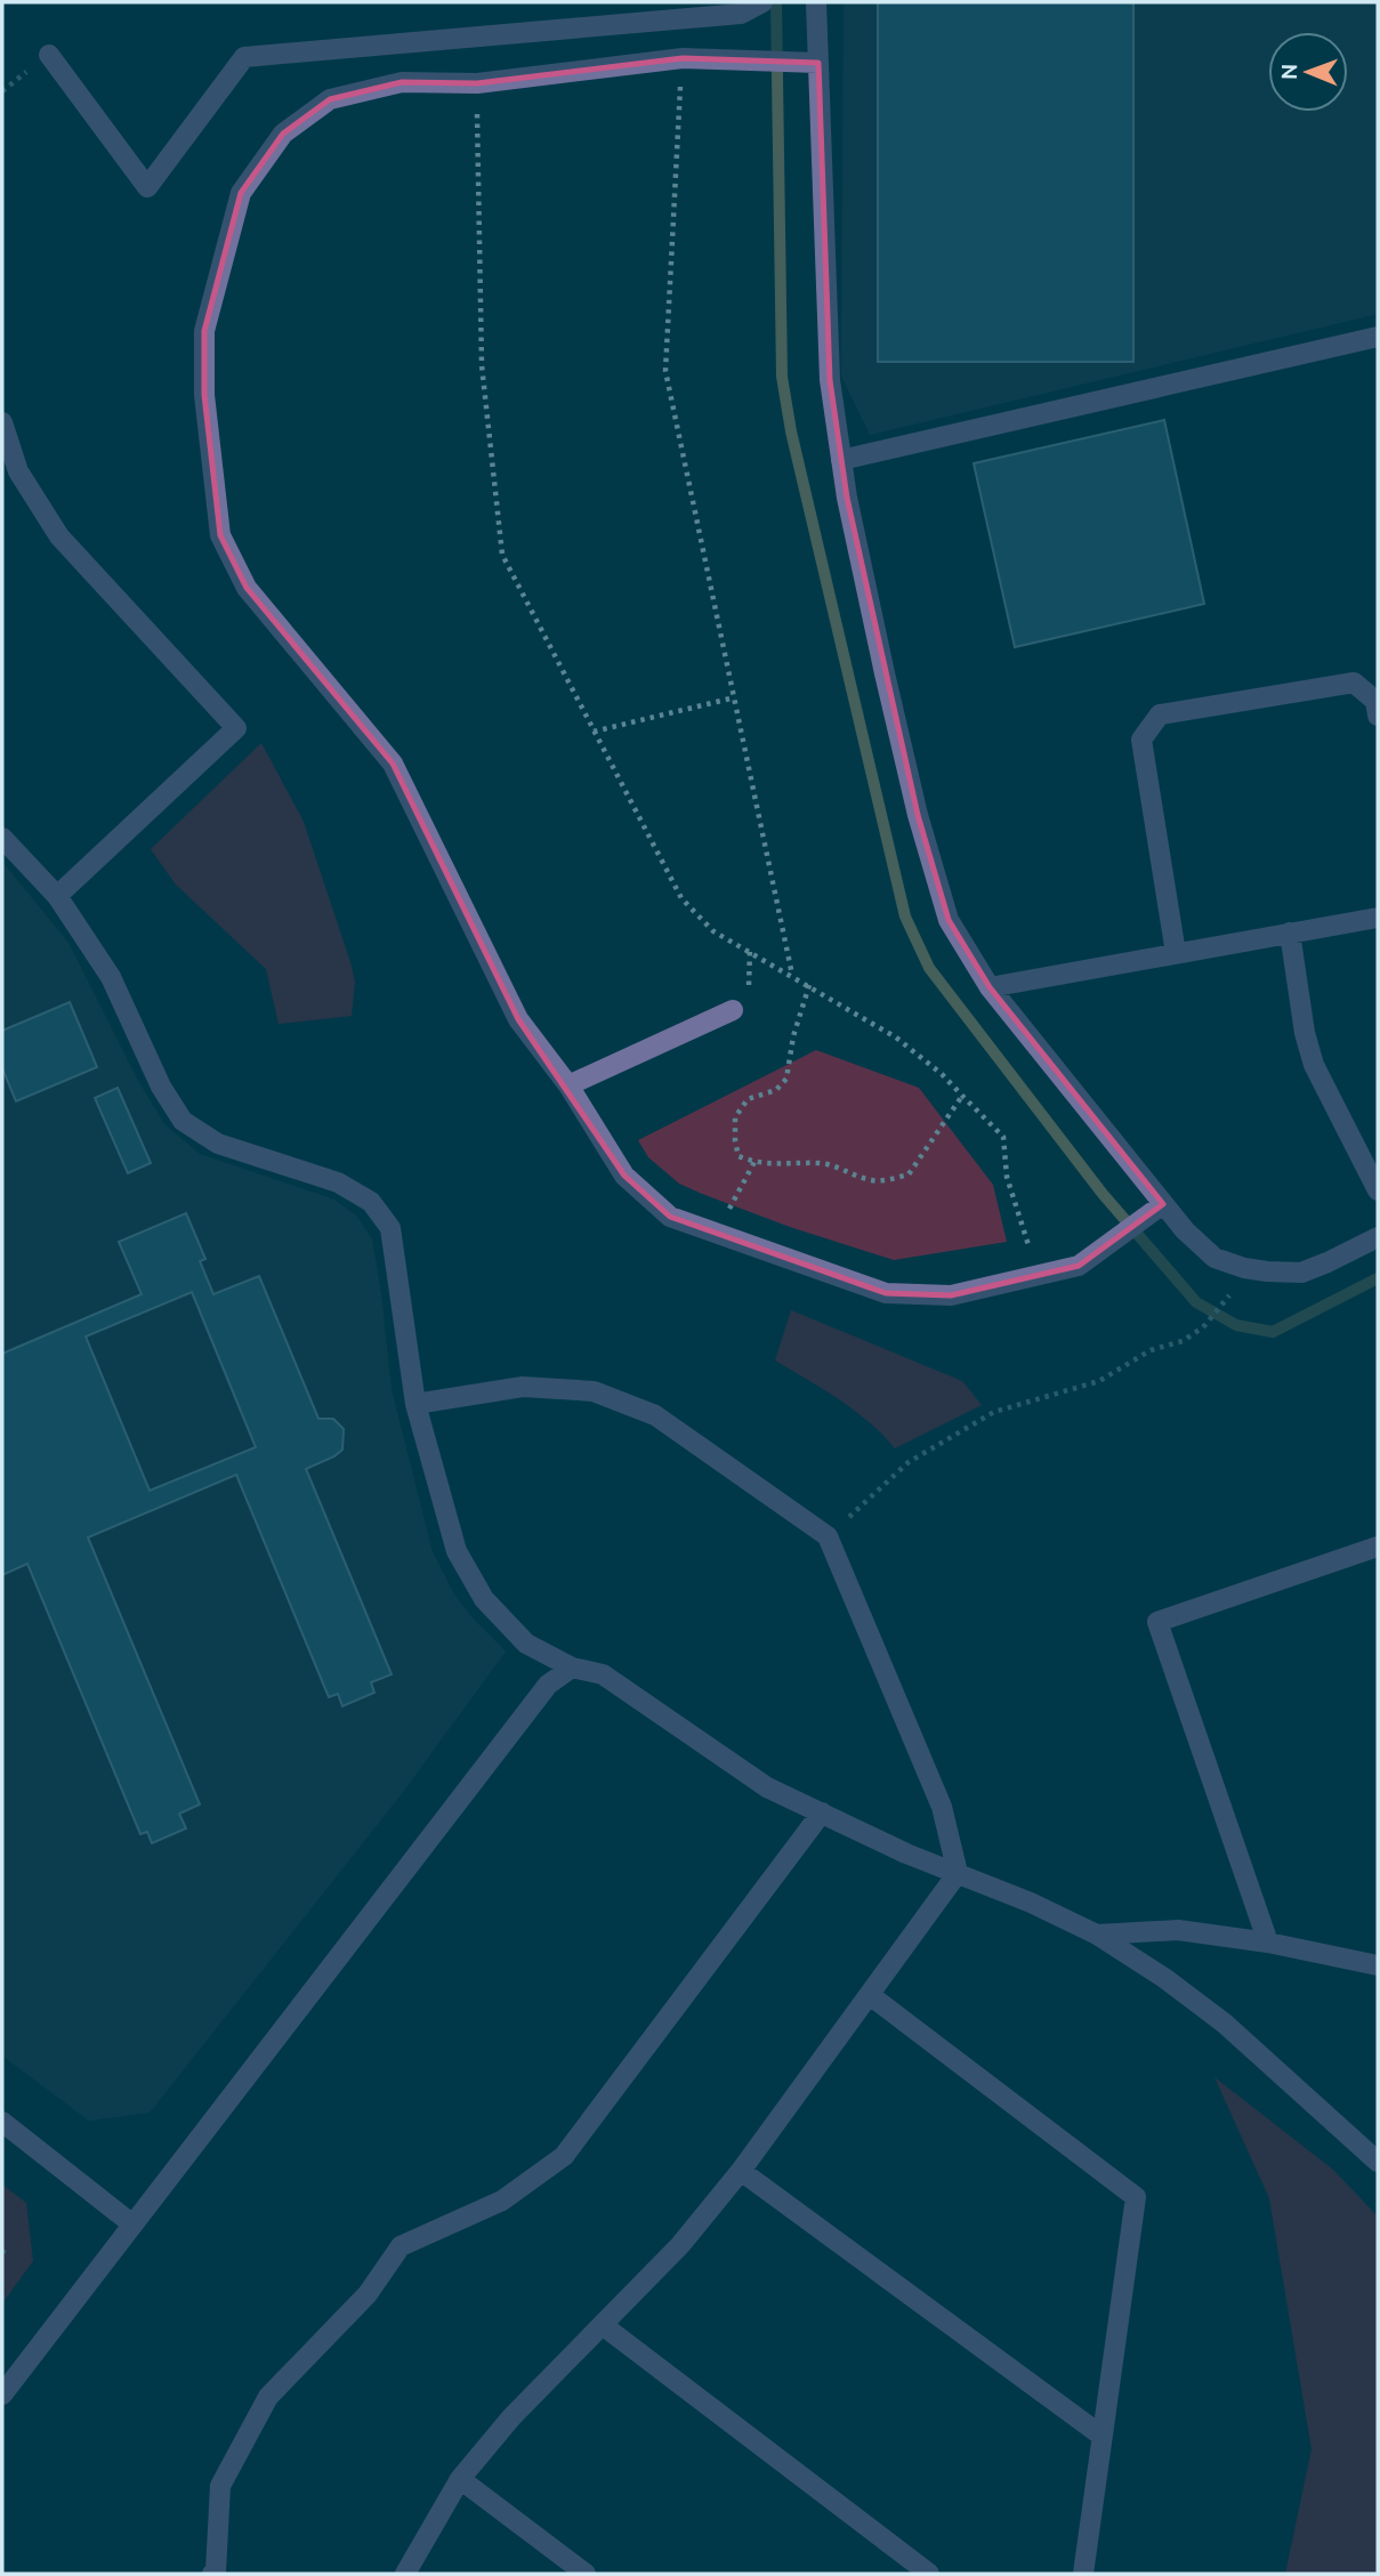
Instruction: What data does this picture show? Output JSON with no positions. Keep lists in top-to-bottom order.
{
  "north": "left"
}
